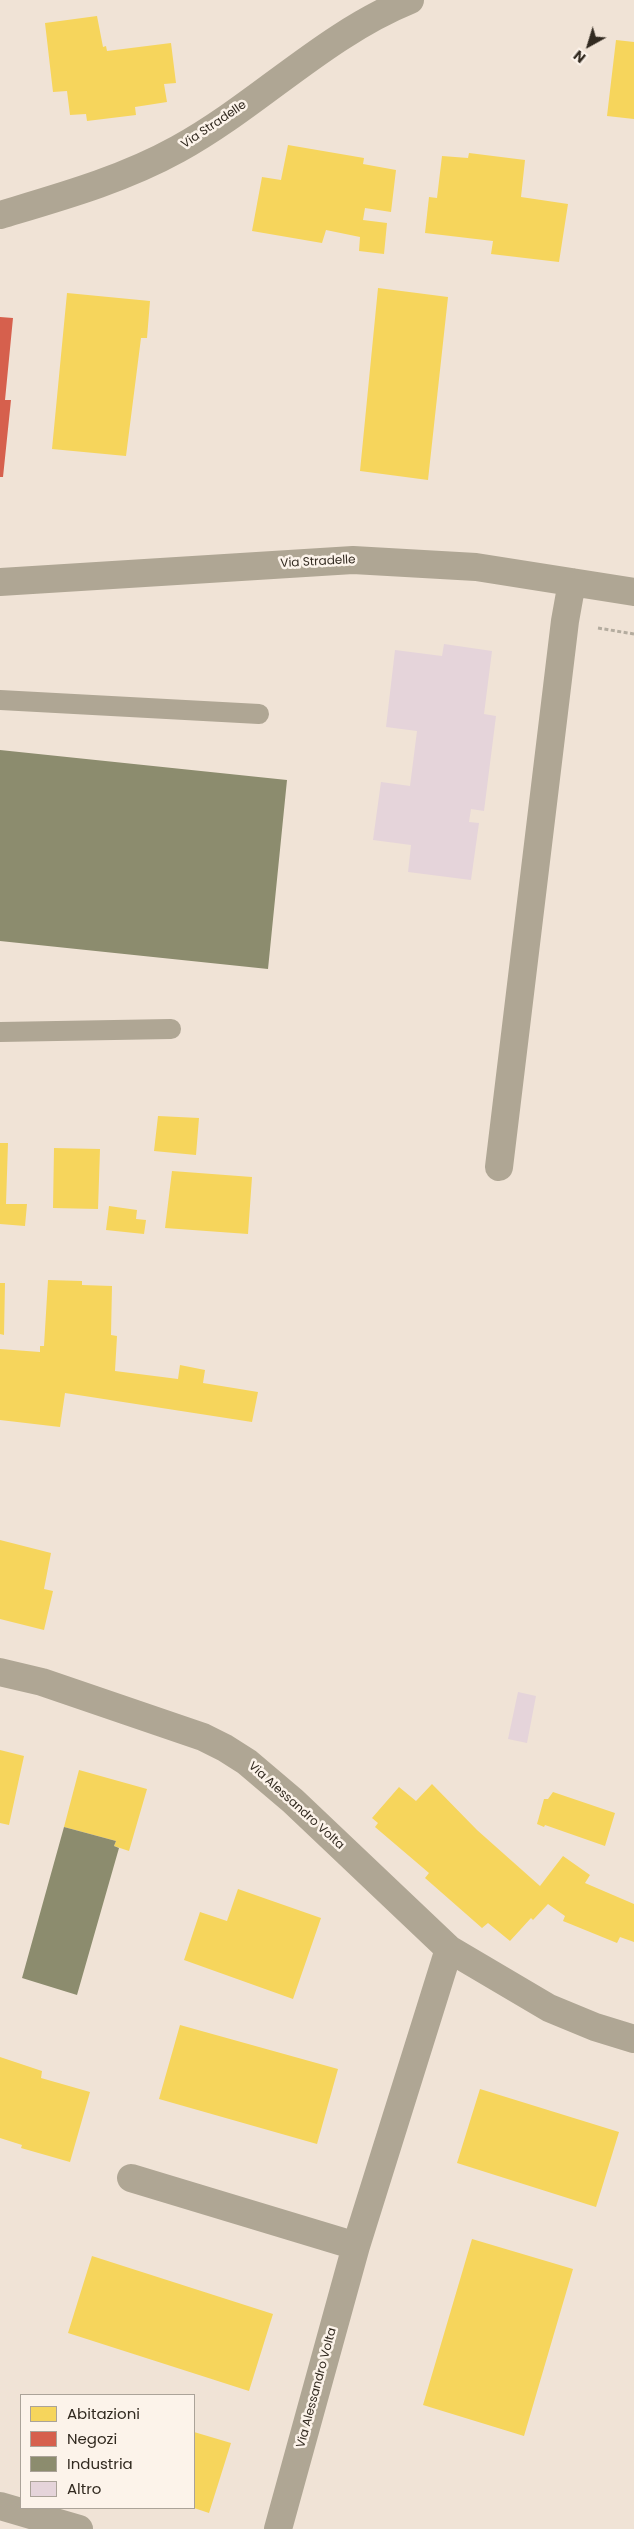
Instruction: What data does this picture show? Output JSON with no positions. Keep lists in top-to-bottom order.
{
  "streets": {
    "street": ["Via Stradelle", "Via Alessandro Volta"]
  },
  "legend": [
    "Abitazioni",
    "Negozi",
    "Industria",
    "Altro"
  ],
  "north": "bottom left"
}
